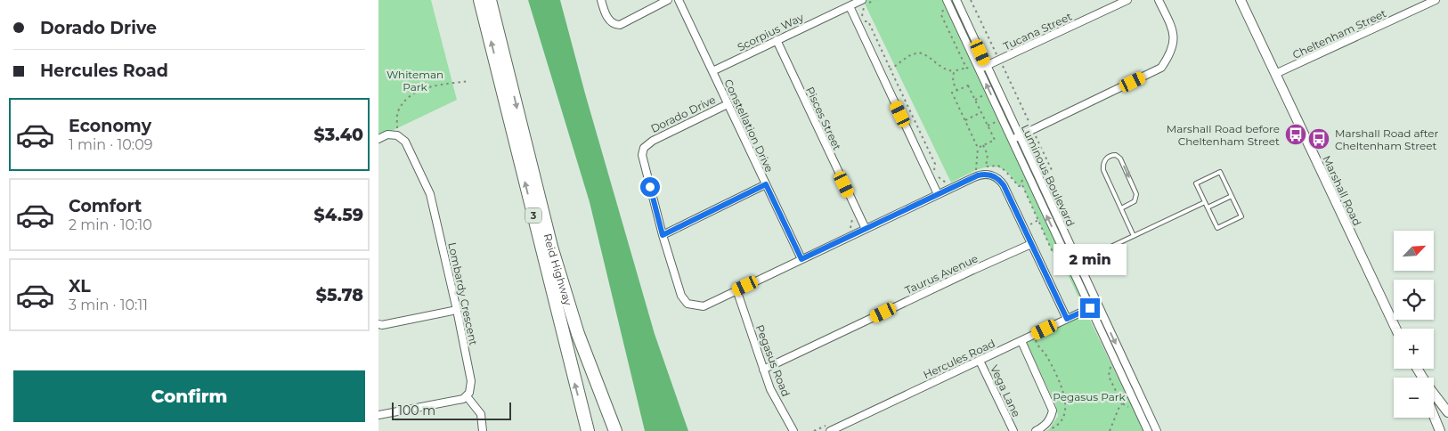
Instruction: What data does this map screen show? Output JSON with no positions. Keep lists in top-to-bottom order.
{
  "streets": {
    "highway": ["3", "Reid Highway"],
    "main road": ["Marshall Road"],
    "street": [
      "Tucana Street",
      "Scorpius Way",
      "Cheltenham Street",
      "Dorado Drive",
      "Pisces Street",
      "Constellation Drive",
      "Luminous Boulevard",
      "Taurus Avenue",
      "Lombardy Crescent",
      "Hercules Road",
      "Pegasus Road",
      "Vega Lane"
    ]
  },
  "crossings": [
    ["Tucana Street", "Luminous Boulevard"],
    ["Scorpius Way", "Pisces Street"],
    ["Scorpius Way", "Constellation Drive"],
    ["Cheltenham Street", "Marshall Road"],
    ["Dorado Drive", "Pisces Street"],
    ["Dorado Drive", "Constellation Drive"],
    ["Luminous Boulevard", "Hercules Road"],
    ["Taurus Avenue", "Pegasus Road"],
    ["Hercules Road", "Vega Lane"]
  ],
  "parks": ["Whiteman Park", "Pegasus Park"],
  "places": {
    "bus stop": ["Marshall Road before Cheltenham Street", "Marshall Road after Cheltenham Street"]
  },
  "scale_bar": "100 m",
  "north": "top right",
  "page": {
    "banner": ["Dorado Drive", "Hercules Road"],
    "list": [
      {
        "name": "Economy",
        "note": "1 min · 10:09",
        "value": "$3.40"
      },
      {
        "name": "Comfort",
        "note": "2 min · 10:10",
        "value": "$4.59"
      },
      {
        "name": "XL",
        "note": "3 min · 10:11",
        "value": "$5.78"
      }
    ],
    "map_buttons": ["+", "−"],
    "bubble": "2 min",
    "buttons": "Confirm",
    "scale": "100 m"
  }
}
